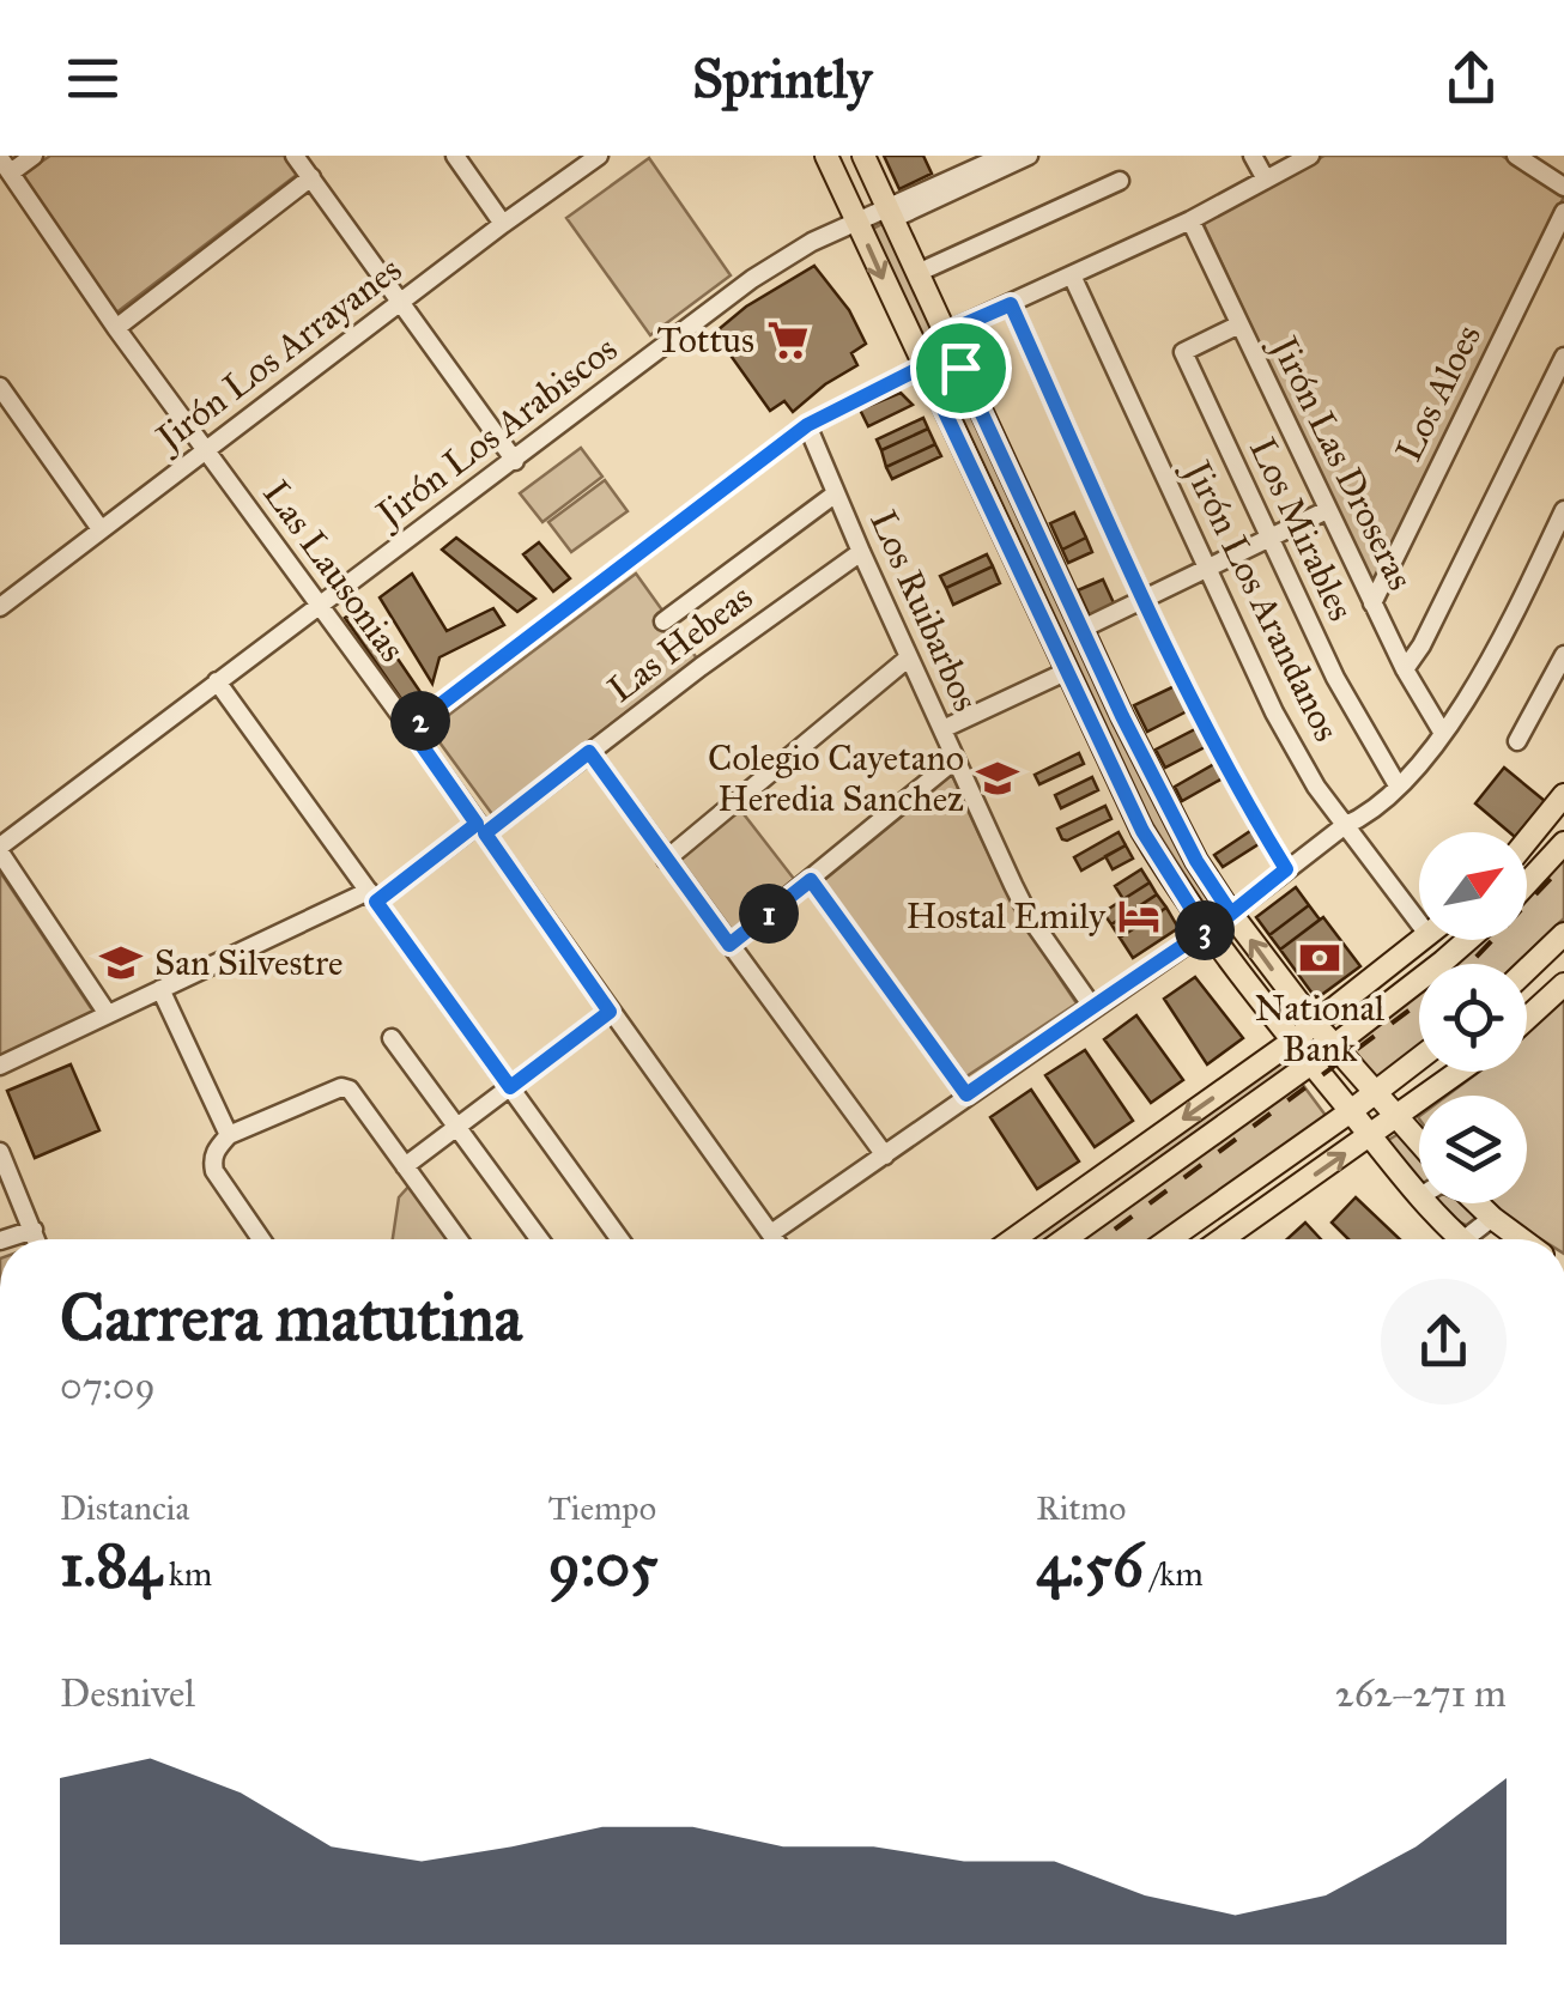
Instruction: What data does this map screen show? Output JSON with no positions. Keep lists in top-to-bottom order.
{
  "streets": {
    "street": [
      "Jirón Los Arrayanes",
      "Los Aloes",
      "Jirón Los Arabiscos",
      "Jirón Las Droseras",
      "Los Mirables",
      "Las Lausonias",
      "Jirón Los Arandanos",
      "Los Ruibarbos",
      "Las Hebeas"
    ]
  },
  "crossings": [
    ["Jirón Los Arrayanes", "Las Lausonias"],
    ["Los Aloes", "Jirón Las Droseras"],
    ["Jirón Los Arabiscos", "Las Lausonias"],
    ["Jirón Las Droseras", "Los Mirables"],
    ["Las Lausonias", "Las Hebeas"],
    ["Los Ruibarbos", "Las Hebeas"]
  ],
  "places": {
    "supermarket": ["Tottus"],
    "school or university": ["Colegio Cayetano Heredia Sanchez", "San Silvestre"],
    "hotel": ["Hostal Emily"],
    "bank": ["National Bank"]
  },
  "north": "top right",
  "page": {
    "header": "Sprintly",
    "pins": ["2", "1", "3"],
    "heading": ["Carrera matutina", "07:09"],
    "stats": [
      ["Distancia", "1.84 km"],
      ["Tiempo", "9:05"],
      ["Ritmo", "4:56 /km"]
    ],
    "chart": ["Desnivel", "262–271 m"]
  }
}
